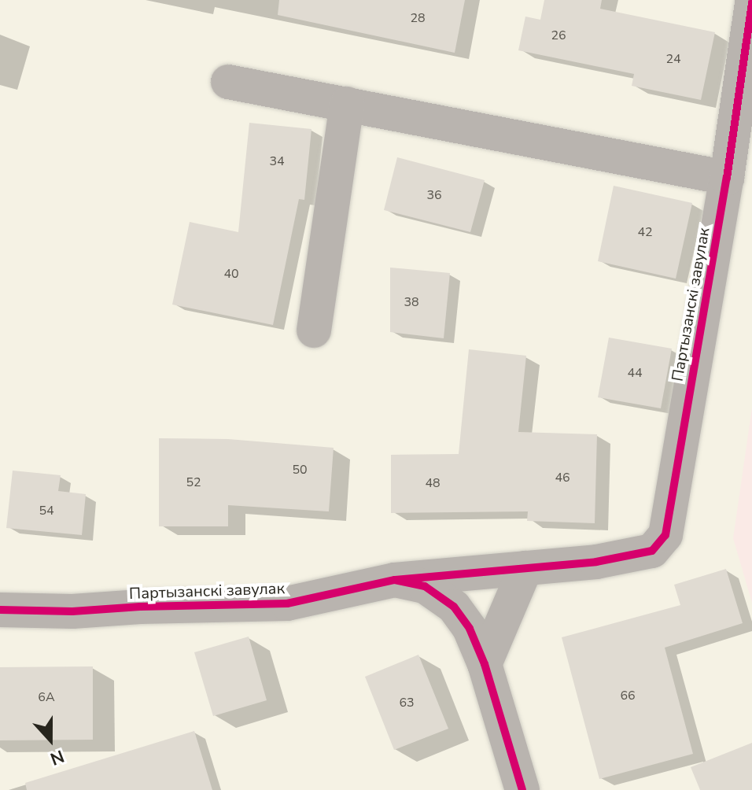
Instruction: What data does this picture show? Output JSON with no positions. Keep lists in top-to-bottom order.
{
  "streets": {
    "street": ["Партызанскі завулак"]
  },
  "house_numbers": [
    "28",
    "26",
    "24",
    "34",
    "36",
    "42",
    "40",
    "38",
    "44",
    "50",
    "46",
    "52",
    "48",
    "54",
    "66",
    "6А",
    "63"
  ],
  "north": "bottom"
}
